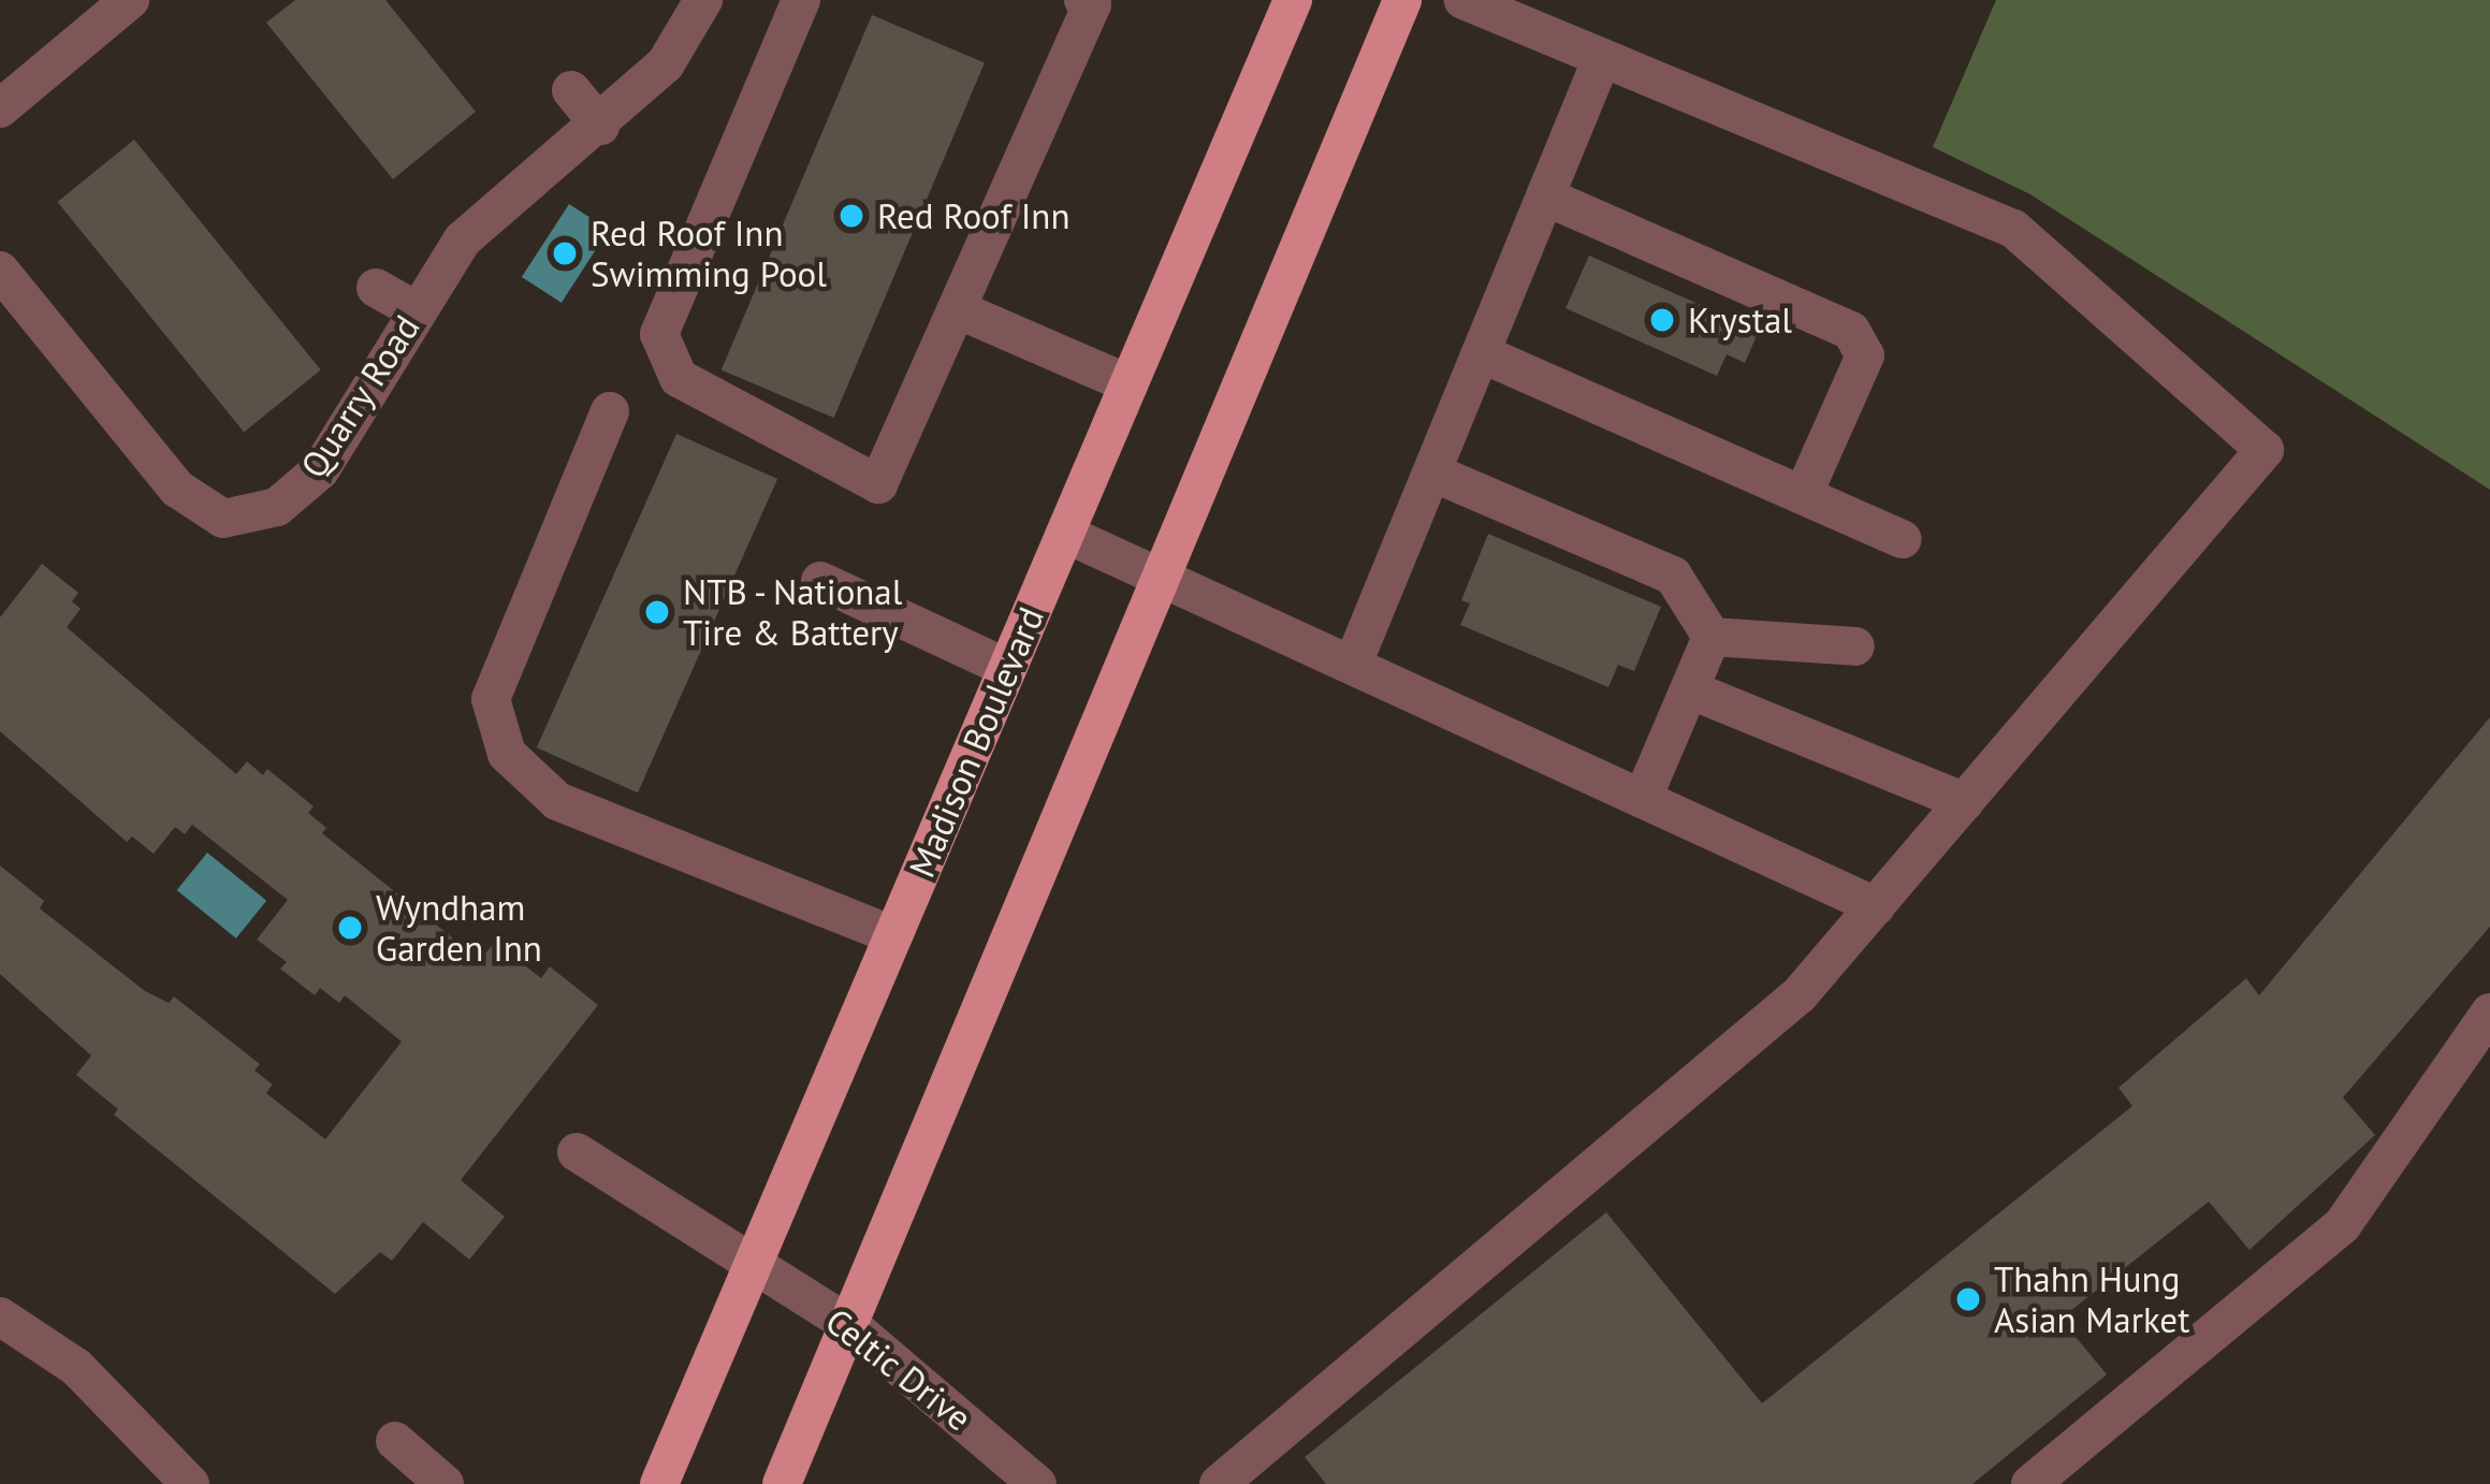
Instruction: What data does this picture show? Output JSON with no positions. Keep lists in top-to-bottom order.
{
  "streets": {
    "main road": ["Madison Boulevard"],
    "street": ["Quarry Road", "Celtic Drive"]
  },
  "crossings": [
    ["Madison Boulevard", "Celtic Drive"]
  ],
  "places": [
    "Red Roof Inn",
    "Red Roof Inn Swimming Pool",
    "Krystal",
    "NTB - National Tire & Battery",
    "Wyndham Garden Inn",
    "Thahn Hung Asian Market"
  ]
}
